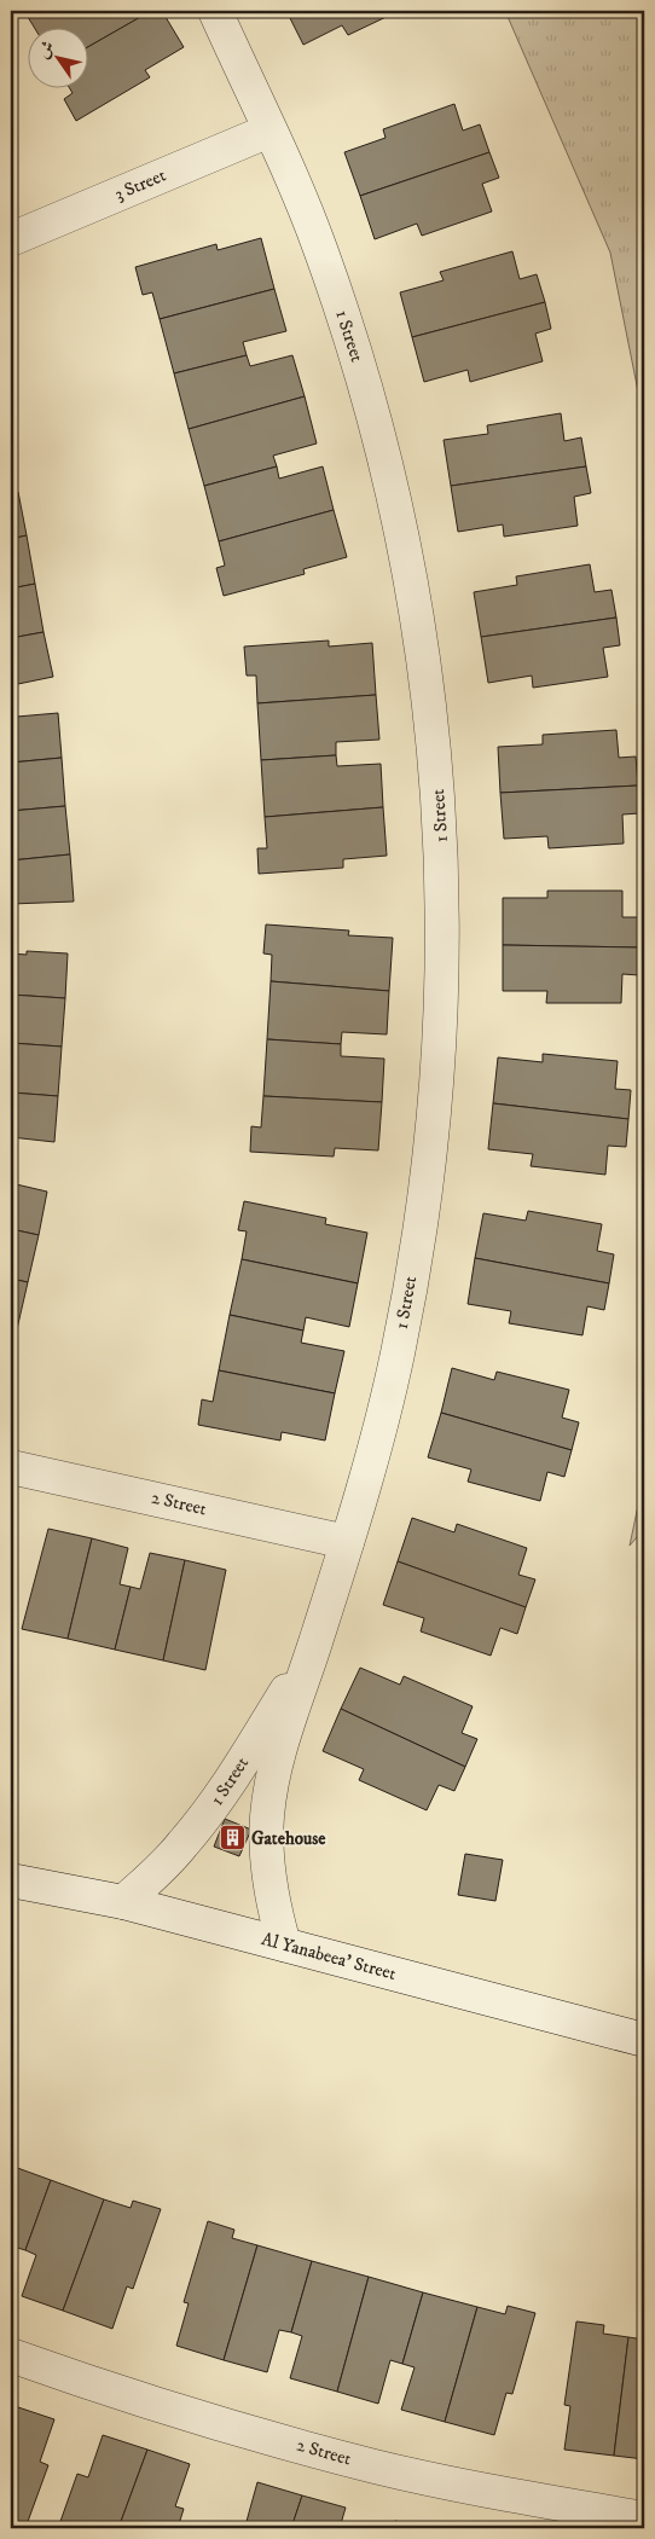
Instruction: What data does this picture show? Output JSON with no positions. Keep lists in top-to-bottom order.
{
  "streets": {
    "street": [
      "3 Street",
      "1 Street",
      "2 Street",
      "Al Yanabeea' Street"
    ]
  },
  "crossings": [
    ["3 Street", "1 Street"],
    ["1 Street", "2 Street"],
    ["1 Street", "Al Yanabeea' Street"]
  ],
  "places": {
    "building": ["Gatehouse"]
  },
  "north": "top left"
}
